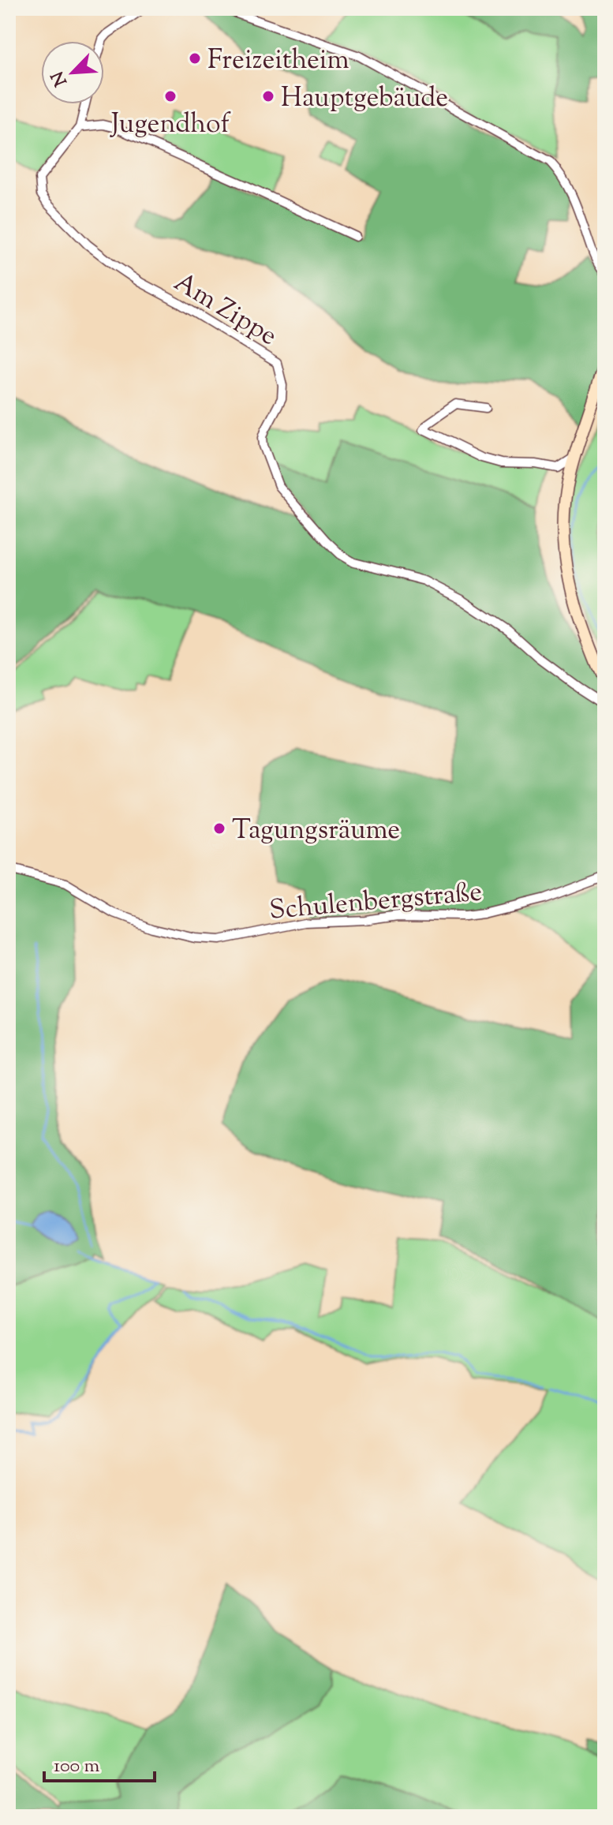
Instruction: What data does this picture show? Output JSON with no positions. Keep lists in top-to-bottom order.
{
  "streets": {
    "street": ["Am Zippe", "Schulenbergstraße"]
  },
  "places": [
    "Freizeitheim",
    "Jugendhof",
    "Hauptgebäude",
    "Tagungsräume"
  ],
  "scale_bar": "100 m",
  "north": "bottom left"
}
